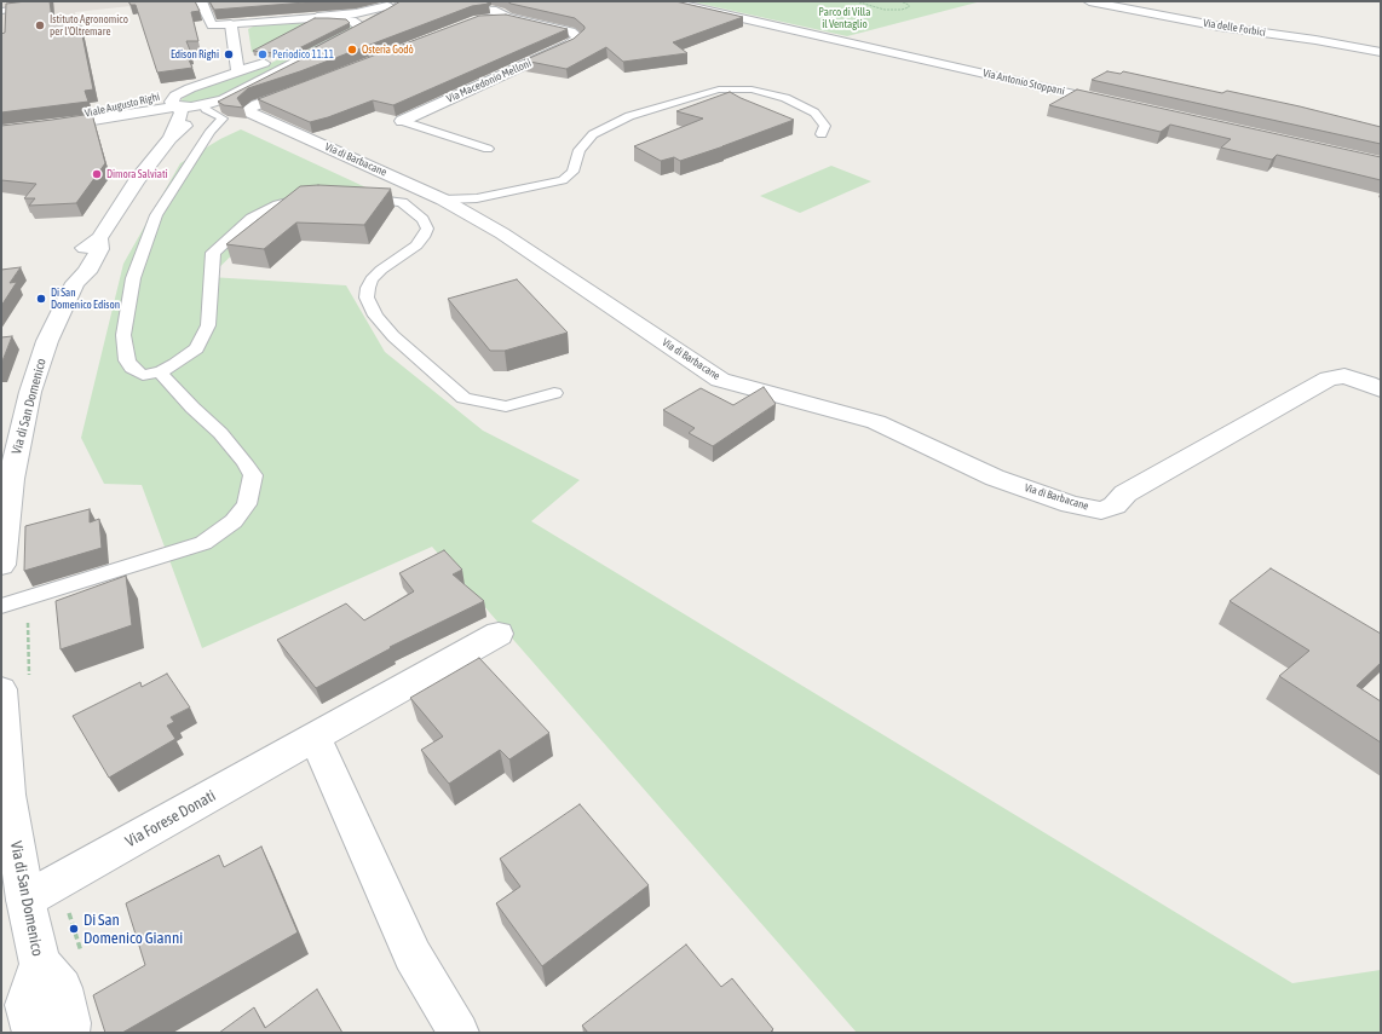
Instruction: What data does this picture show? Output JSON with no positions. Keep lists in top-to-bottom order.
{
  "streets": {
    "street": [
      "Via delle Forbici",
      "Via Macedonio Melloni",
      "Via Antonio Stoppani",
      "Viale Augusto Righi",
      "Via di Barbacane",
      "Via di San Domenico",
      "Via Forese Donati"
    ]
  },
  "crossings": [
    ["Viale Augusto Righi", "Via di San Domenico"],
    ["Via di San Domenico", "Via Forese Donati"]
  ],
  "parks": ["Parco di Villa il Ventaglio"],
  "places": [
    "Istituto Agronomico per l'Oltremare",
    "Osteria Godò",
    "Edison Righi",
    "Periodico 11.11",
    "Dimora Salviati",
    "Di San Domenico Edison",
    "Di San Domenico Gianni"
  ]
}
